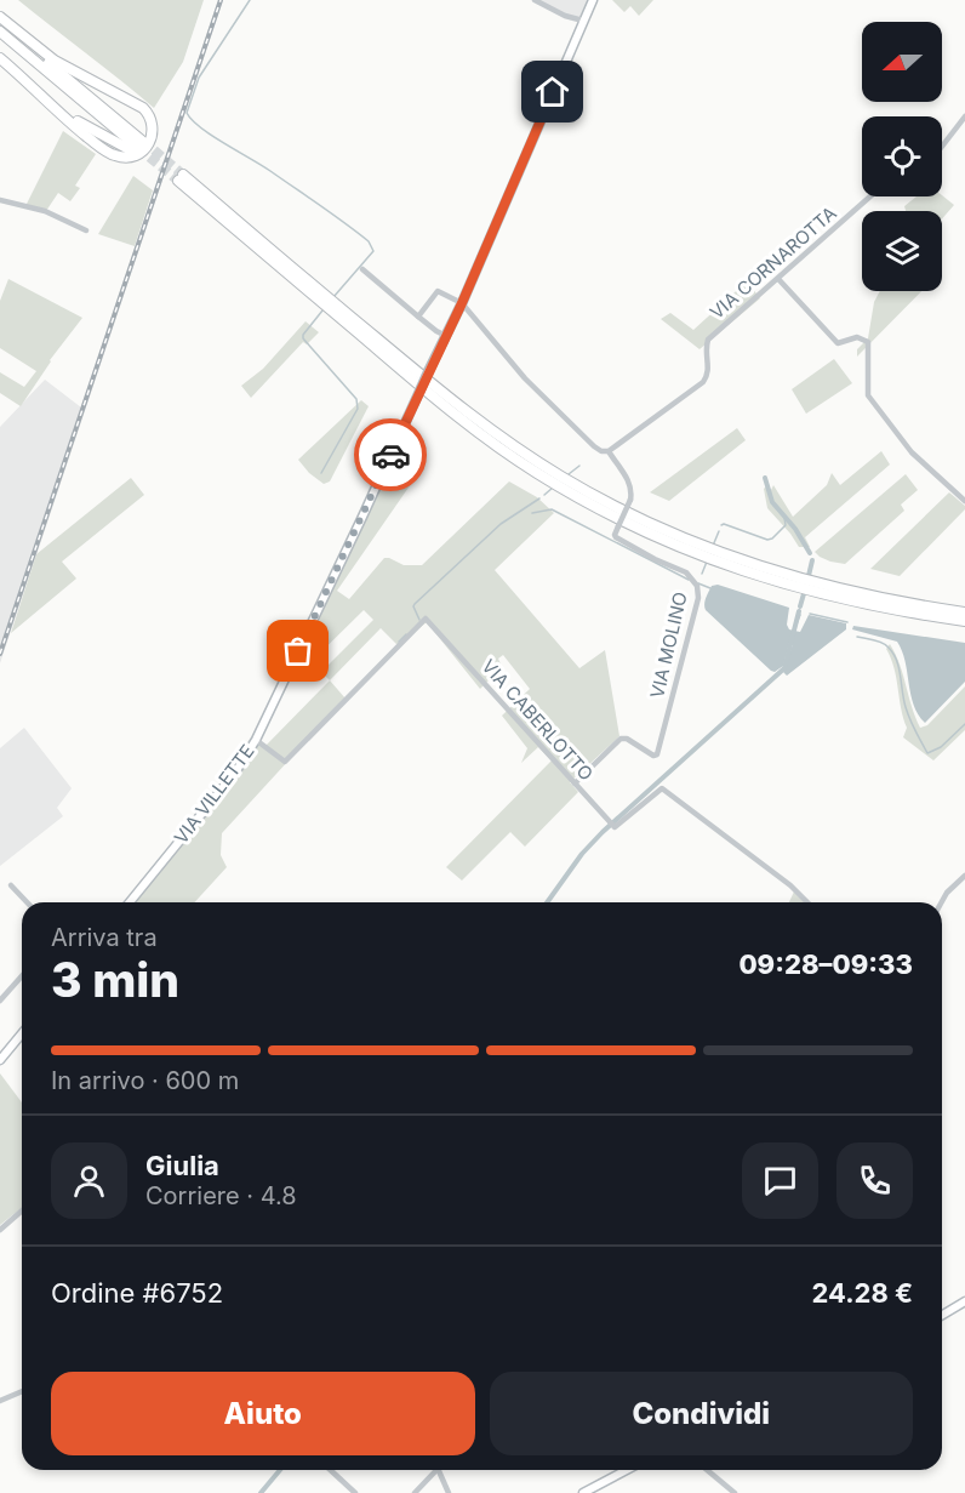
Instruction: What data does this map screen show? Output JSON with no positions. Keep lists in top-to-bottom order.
{
  "streets": {
    "street": [
      "VIA CORNAROTTA",
      "VIA MOLINO",
      "VIA CABERLOTTO",
      "VIA VILLETTE"
    ]
  },
  "crossings": [
    ["VIA CORNAROTTA", "VIA MOLINO"],
    ["VIA MOLINO", "VIA CABERLOTTO"],
    ["VIA MOLINO", "VIA VILLETTE"],
    ["VIA CABERLOTTO", "VIA VILLETTE"]
  ],
  "north": "left",
  "page": {
    "heading": ["3 min", "Arriva tra", "09:28–09:33"],
    "panel": [
      "Giulia",
      "Corriere · 4.8",
      "Ordine #6752",
      "24.28 €"
    ],
    "bar": "In arrivo · 600 m",
    "buttons": ["Aiuto", "Condividi"]
  }
}
